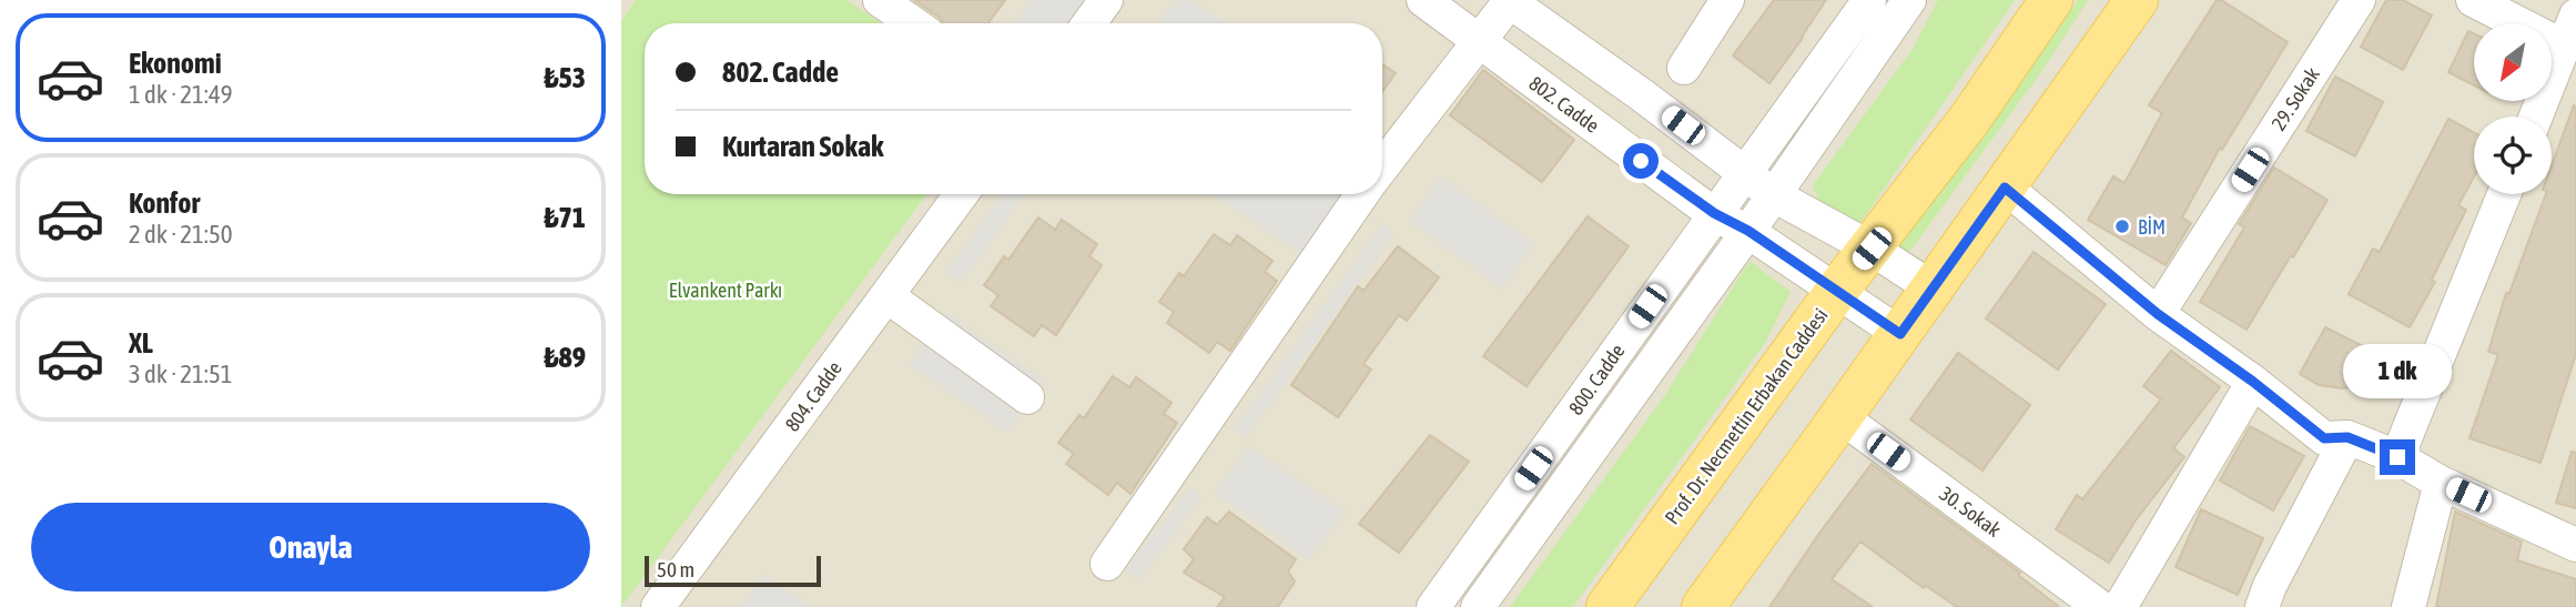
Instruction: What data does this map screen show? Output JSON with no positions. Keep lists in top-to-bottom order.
{
  "streets": {
    "main road": ["Prof. Dr. Necmettin Erbakan Caddesi"],
    "street": [
      "29. Sokak",
      "802. Cadde",
      "800. Cadde",
      "804. Cadde",
      "30. Sokak"
    ]
  },
  "crossings": [
    ["802. Cadde", "800. Cadde"],
    ["802. Cadde", "Prof. Dr. Necmettin Erbakan Caddesi"]
  ],
  "parks": ["Elvankent Parkı"],
  "places": ["BİM"],
  "scale_bar": "50 m",
  "north": "bottom left",
  "page": {
    "list": [
      {
        "name": "Ekonomi",
        "note": "1 dk · 21:49",
        "value": "₺53"
      },
      {
        "name": "Konfor",
        "note": "2 dk · 21:50",
        "value": "₺71"
      },
      {
        "name": "XL",
        "note": "3 dk · 21:51",
        "value": "₺89"
      }
    ],
    "banner": ["802. Cadde", "Kurtaran Sokak"],
    "bubble": "1 dk",
    "buttons": "Onayla",
    "scale": "50 m"
  }
}
